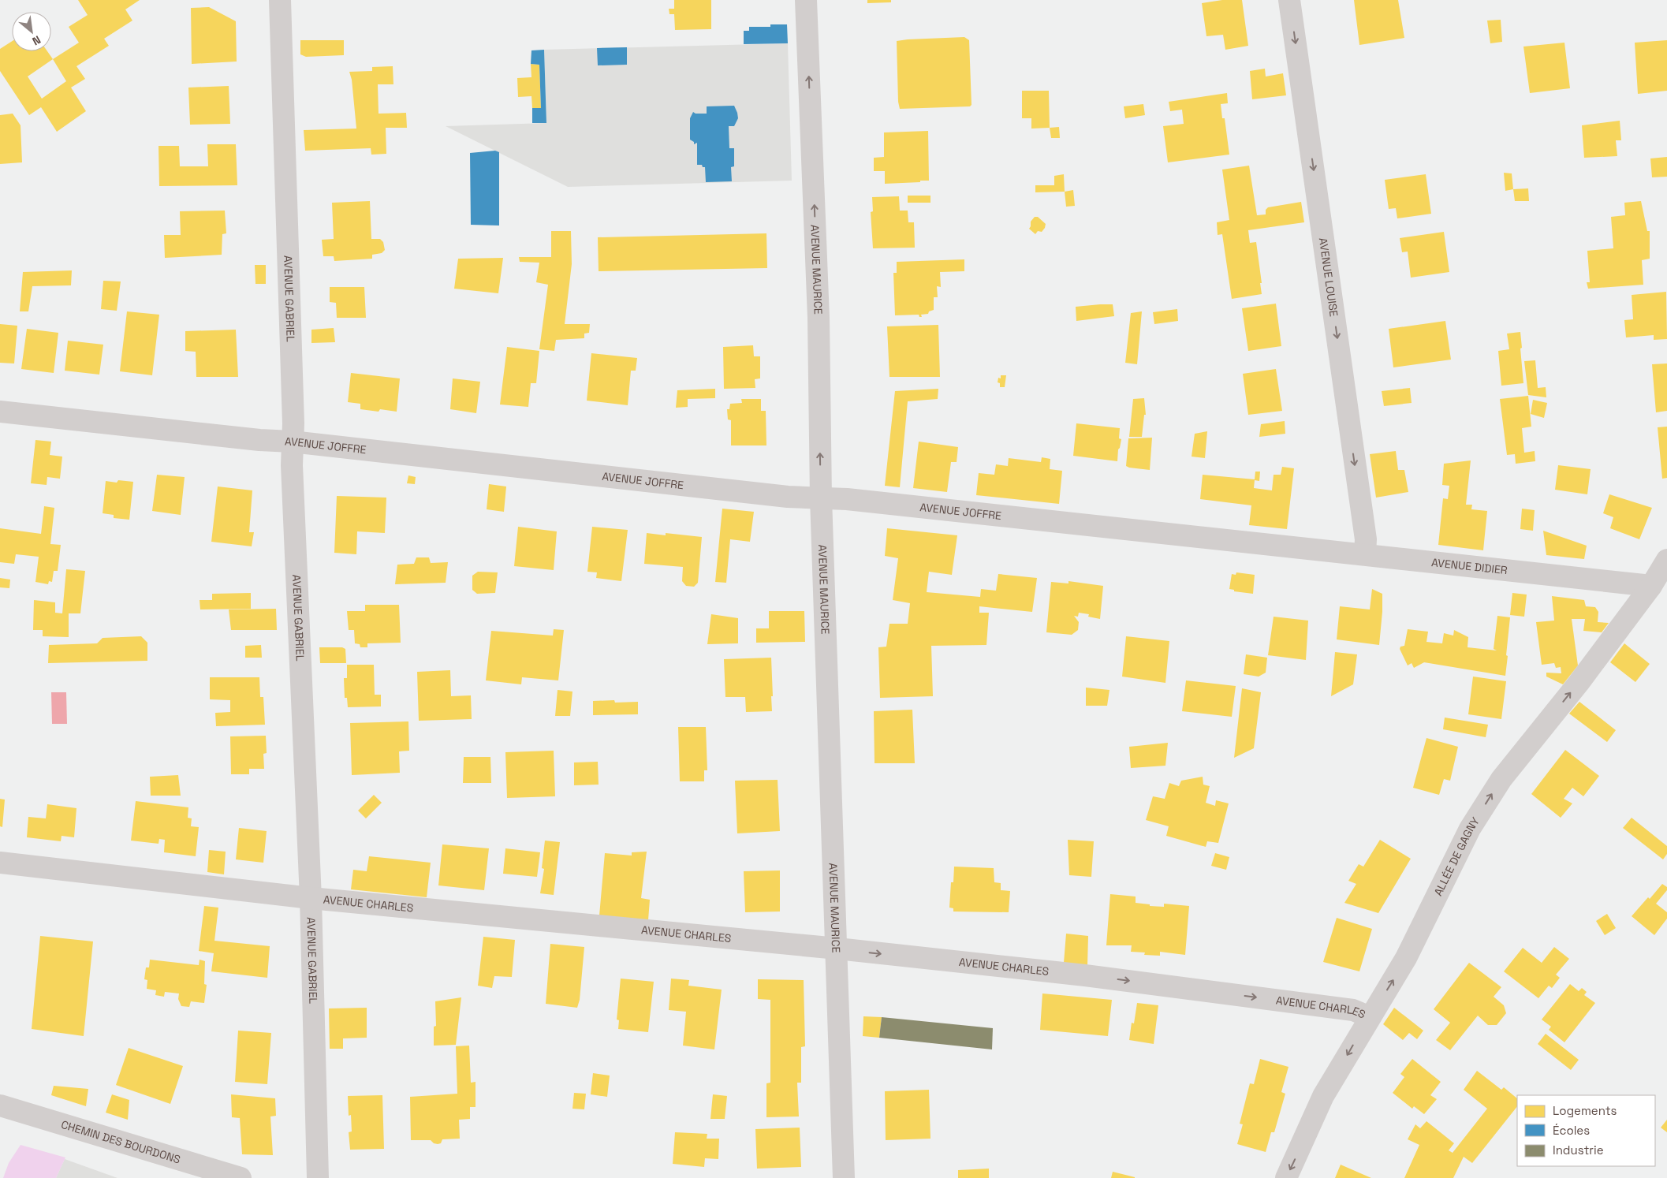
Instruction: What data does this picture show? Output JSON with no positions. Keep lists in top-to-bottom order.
{
  "streets": {
    "street": [
      "AVENUE MAURICE",
      "AVENUE LOUISE",
      "AVENUE GABRIEL",
      "AVENUE JOFFRE",
      "AVENUE DIDIER",
      "ALLÉE DE GAGNY",
      "AVENUE CHARLES",
      "CHEMIN DES BOURDONS"
    ]
  },
  "crossings": [
    ["AVENUE MAURICE", "AVENUE JOFFRE"],
    ["AVENUE MAURICE", "AVENUE CHARLES"],
    ["AVENUE LOUISE", "AVENUE DIDIER"],
    ["AVENUE GABRIEL", "AVENUE JOFFRE"],
    ["AVENUE GABRIEL", "AVENUE CHARLES"],
    ["AVENUE JOFFRE", "AVENUE DIDIER"],
    ["AVENUE DIDIER", "ALLÉE DE GAGNY"],
    ["ALLÉE DE GAGNY", "AVENUE CHARLES"]
  ],
  "one_way": ["AVENUE MAURICE", "AVENUE LOUISE", "AVENUE CHARLES"],
  "legend": ["Logements", "Écoles", "Industrie"],
  "north": "bottom right"
}
